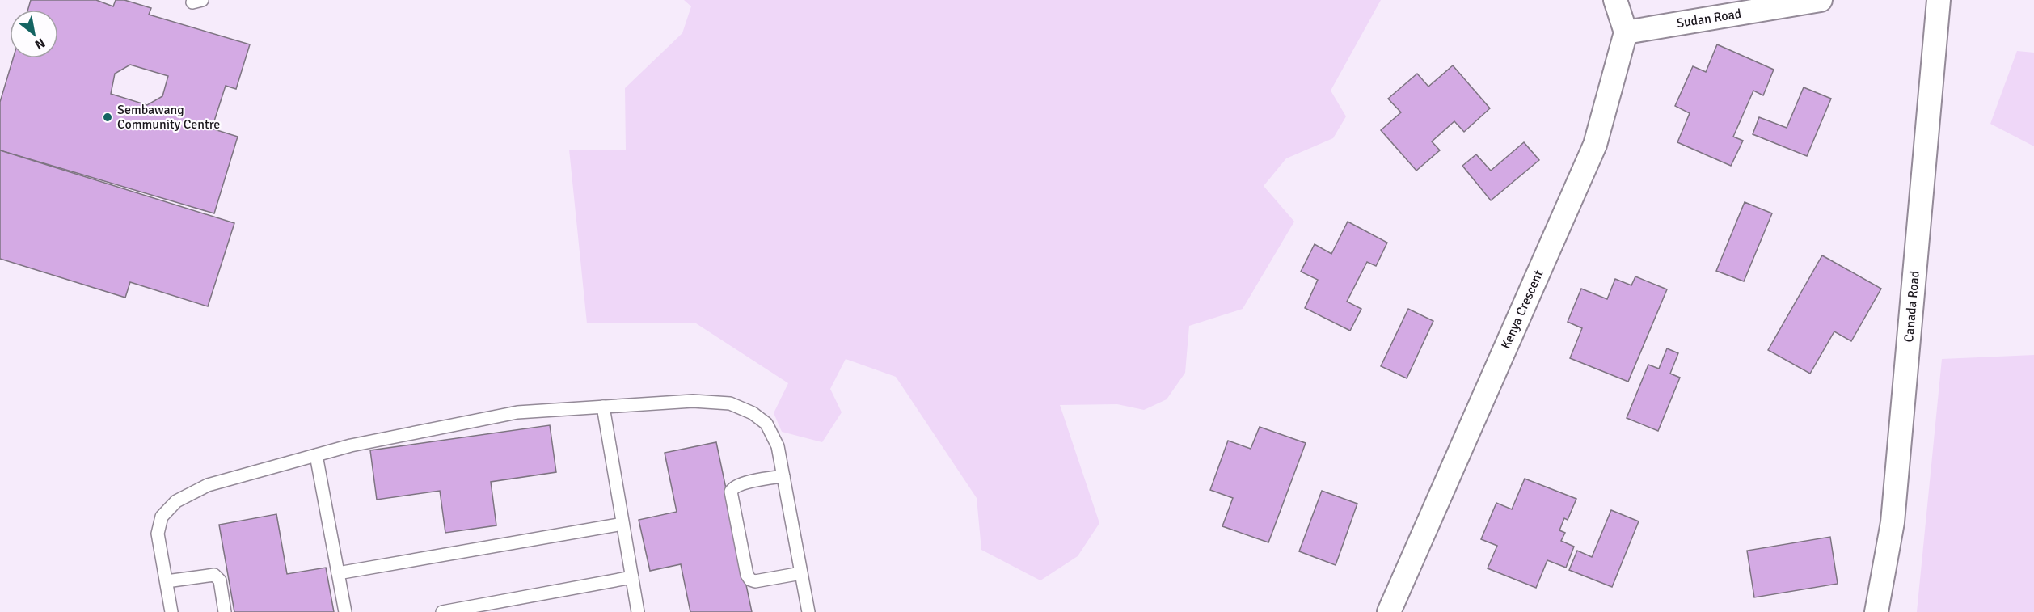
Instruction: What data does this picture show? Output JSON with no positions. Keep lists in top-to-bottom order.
{
  "streets": {
    "street": ["Sudan Road", "Canada Road", "Kenya Crescent"]
  },
  "crossings": [
    ["Sudan Road", "Kenya Crescent"]
  ],
  "places": ["Sembawang Community Centre"],
  "north": "bottom right"
}
